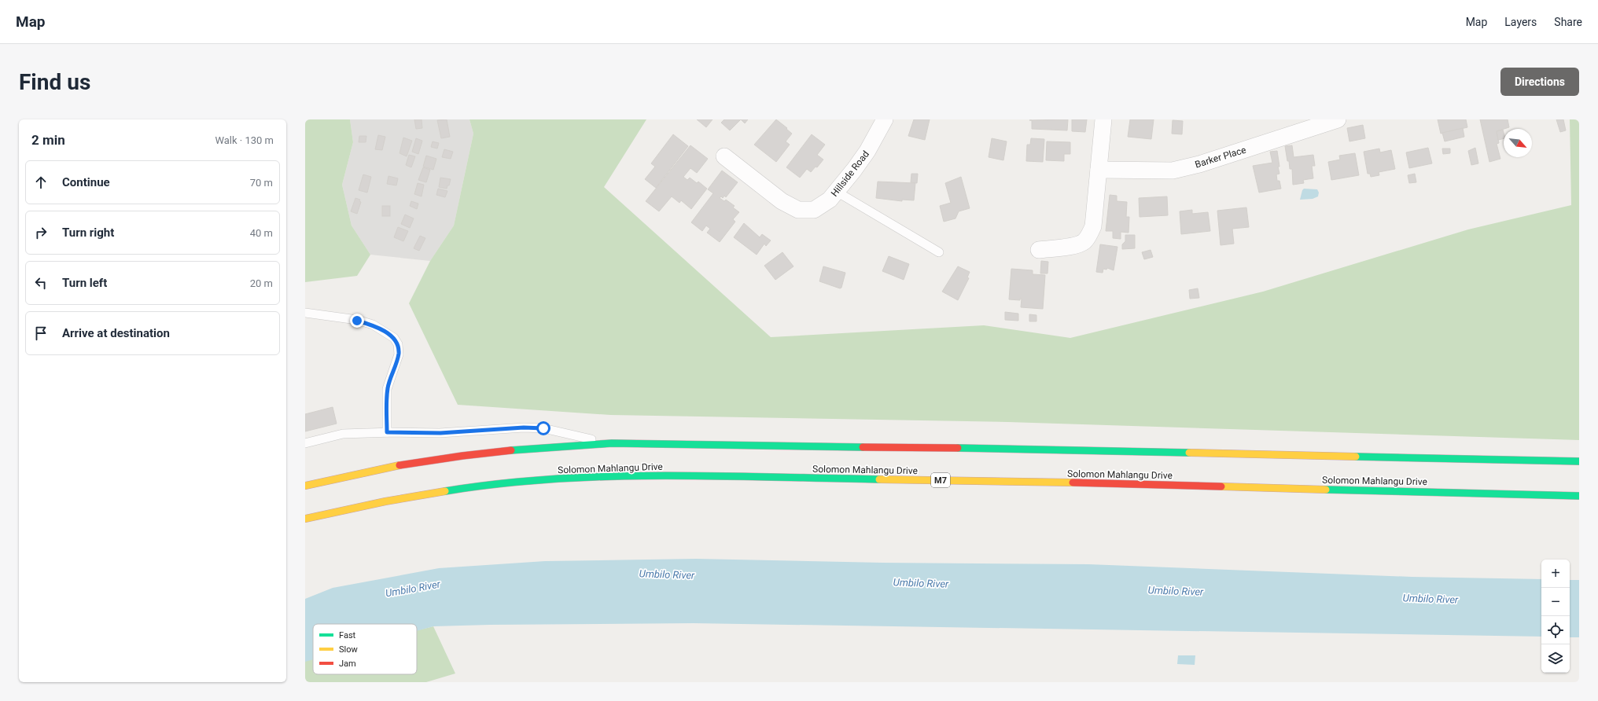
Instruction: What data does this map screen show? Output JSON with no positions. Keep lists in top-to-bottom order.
{
  "streets": {
    "highway": ["Solomon Mahlangu Drive", "M7"],
    "street": ["Barker Place", "Hillside Road"]
  },
  "water": ["Umbilo River"],
  "legend": ["Fast", "Slow", "Jam"],
  "north": "bottom right",
  "page": {
    "header": "Map",
    "nav": ["Map", "Layers", "Share"],
    "buttons": "Directions",
    "title": "Find us",
    "heading": ["2 min", "Walk · 130 m"],
    "list": [
      ["Continue", "70 m"],
      ["Turn right", "40 m"],
      ["Turn left", "20 m"],
      "Arrive at destination"
    ],
    "map_buttons": ["+", "−"]
  }
}
